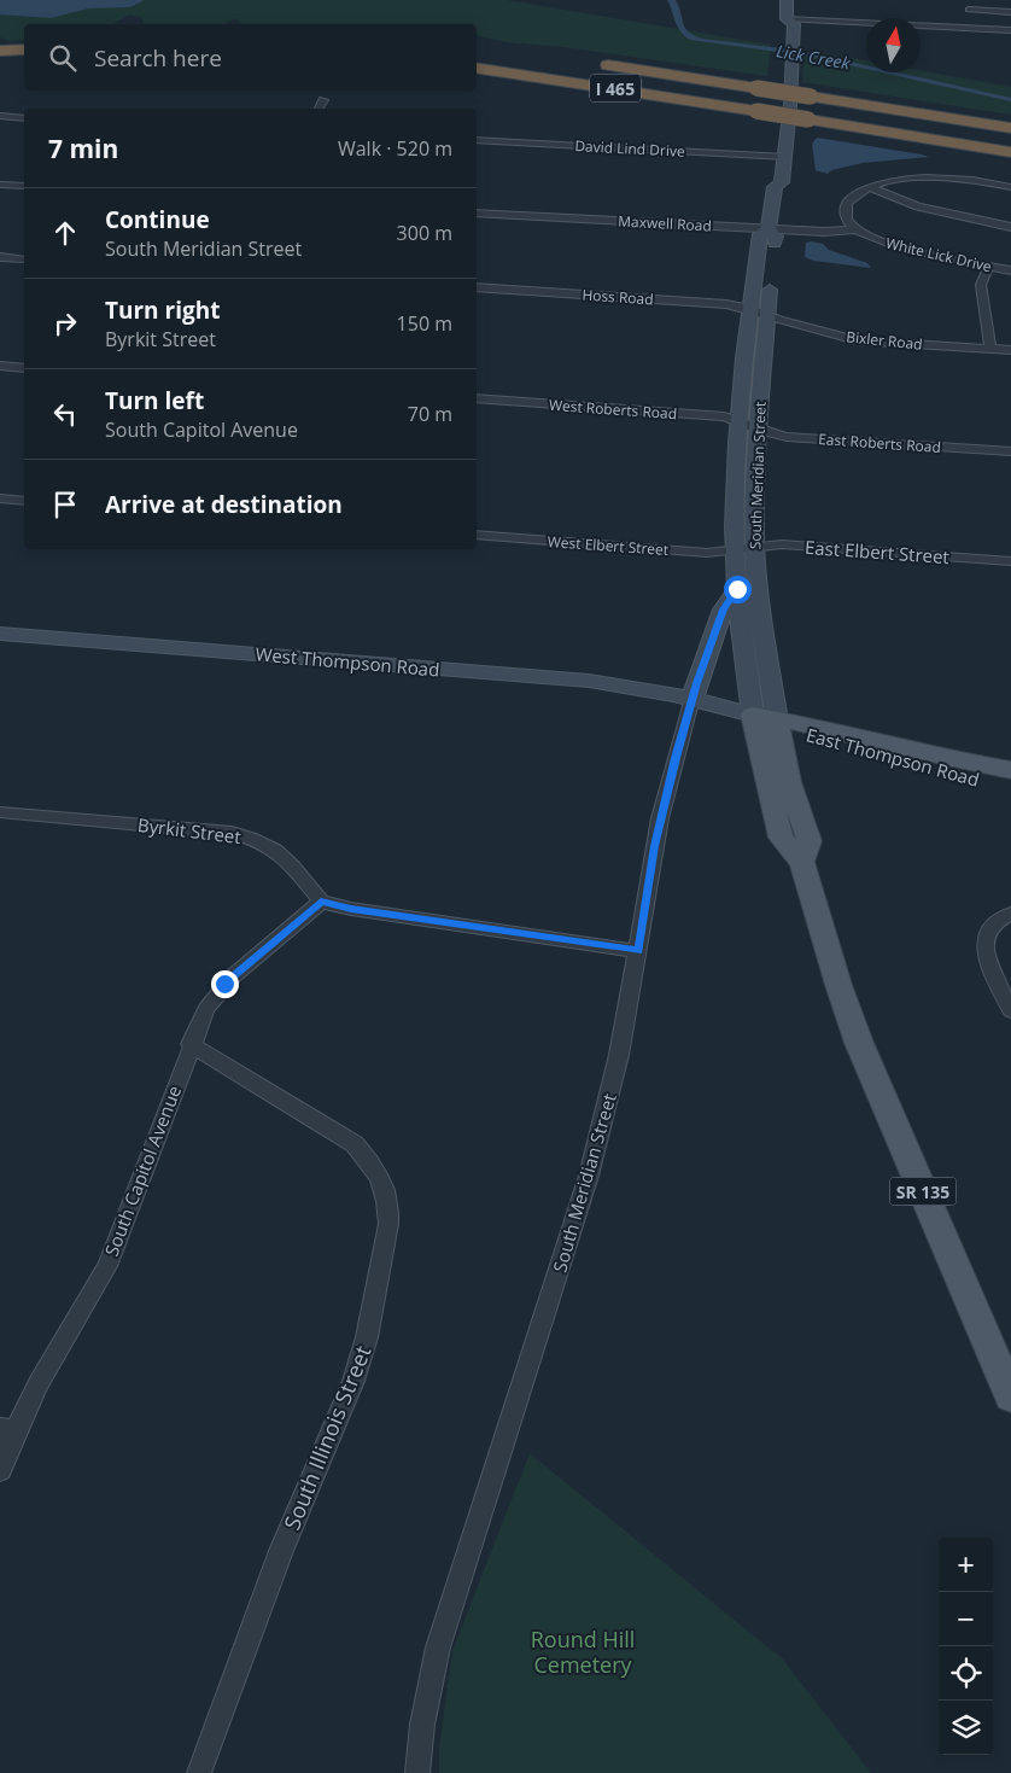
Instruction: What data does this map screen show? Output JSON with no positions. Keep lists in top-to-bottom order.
{
  "streets": {
    "highway": ["I 465"],
    "main road": [
      "South Meridian Street",
      "West Thompson Road",
      "East Thompson Road",
      "SR 135"
    ],
    "street": [
      "David Lind Drive",
      "Maxwell Road",
      "White Lick Drive",
      "Hoss Road",
      "Bixler Road",
      "West Roberts Road",
      "East Roberts Road",
      "West Elbert Street",
      "East Elbert Street",
      "Byrkit Street",
      "South Capitol Avenue",
      "South Illinois Street"
    ]
  },
  "crossings": [
    ["David Lind Drive", "South Meridian Street"],
    ["Maxwell Road", "White Lick Drive"],
    ["Maxwell Road", "South Meridian Street"],
    ["Hoss Road", "Bixler Road"],
    ["Hoss Road", "South Meridian Street"],
    ["Bixler Road", "South Meridian Street"],
    ["West Roberts Road", "East Roberts Road"],
    ["West Roberts Road", "South Meridian Street"],
    ["East Roberts Road", "South Meridian Street"],
    ["South Meridian Street", "West Elbert Street"],
    ["South Meridian Street", "East Elbert Street"],
    ["South Meridian Street", "West Thompson Road"],
    ["South Meridian Street", "East Thompson Road"],
    ["West Elbert Street", "East Elbert Street"],
    ["West Thompson Road", "East Thompson Road"],
    ["Byrkit Street", "South Capitol Avenue"],
    ["South Capitol Avenue", "South Illinois Street"]
  ],
  "water": ["Lick Creek"],
  "parks": ["Round Hill Cemetery"],
  "north": "top",
  "page": {
    "search": "Search here",
    "heading": ["7 min", "Walk · 520 m"],
    "list": [
      ["Continue", "South Meridian Street", "300 m"],
      ["Turn right", "Byrkit Street", "150 m"],
      ["Turn left", "South Capitol Avenue", "70 m"],
      "Arrive at destination"
    ],
    "map_buttons": ["+", "−"]
  }
}
